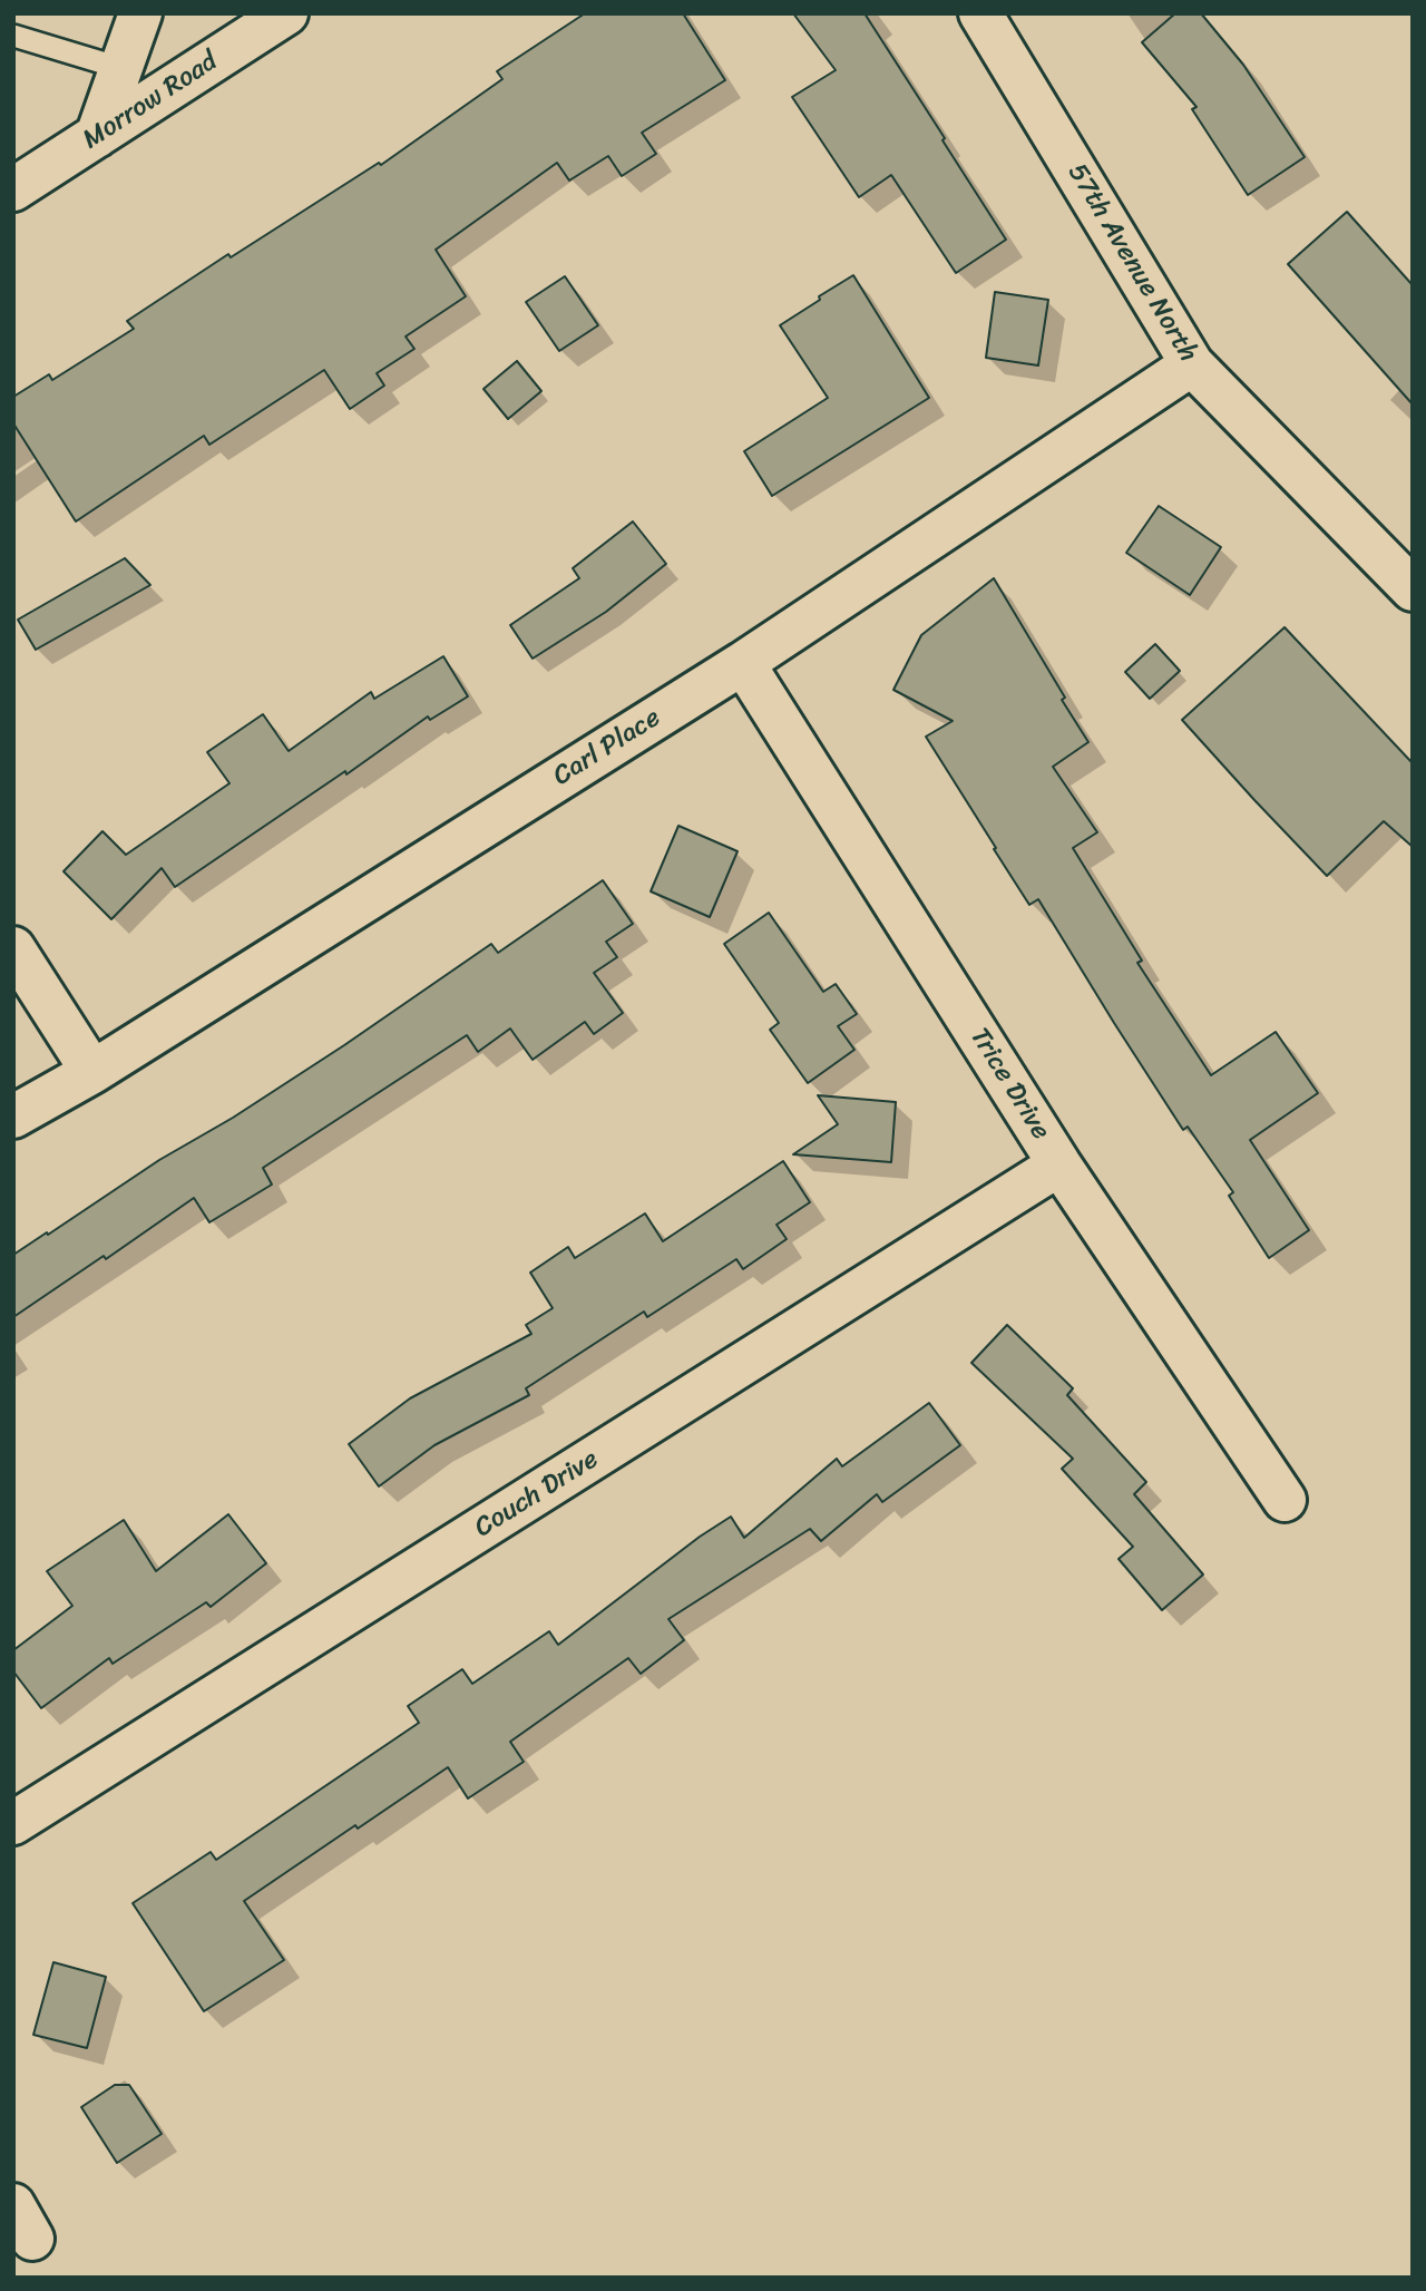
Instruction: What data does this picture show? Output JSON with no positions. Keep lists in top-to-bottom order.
{
  "streets": {
    "street": [
      "Morrow Road",
      "57th Avenue North",
      "Carl Place",
      "Trice Drive",
      "Couch Drive"
    ]
  },
  "crossings": [
    ["57th Avenue North", "Carl Place"],
    ["Carl Place", "Trice Drive"],
    ["Trice Drive", "Couch Drive"]
  ]
}
